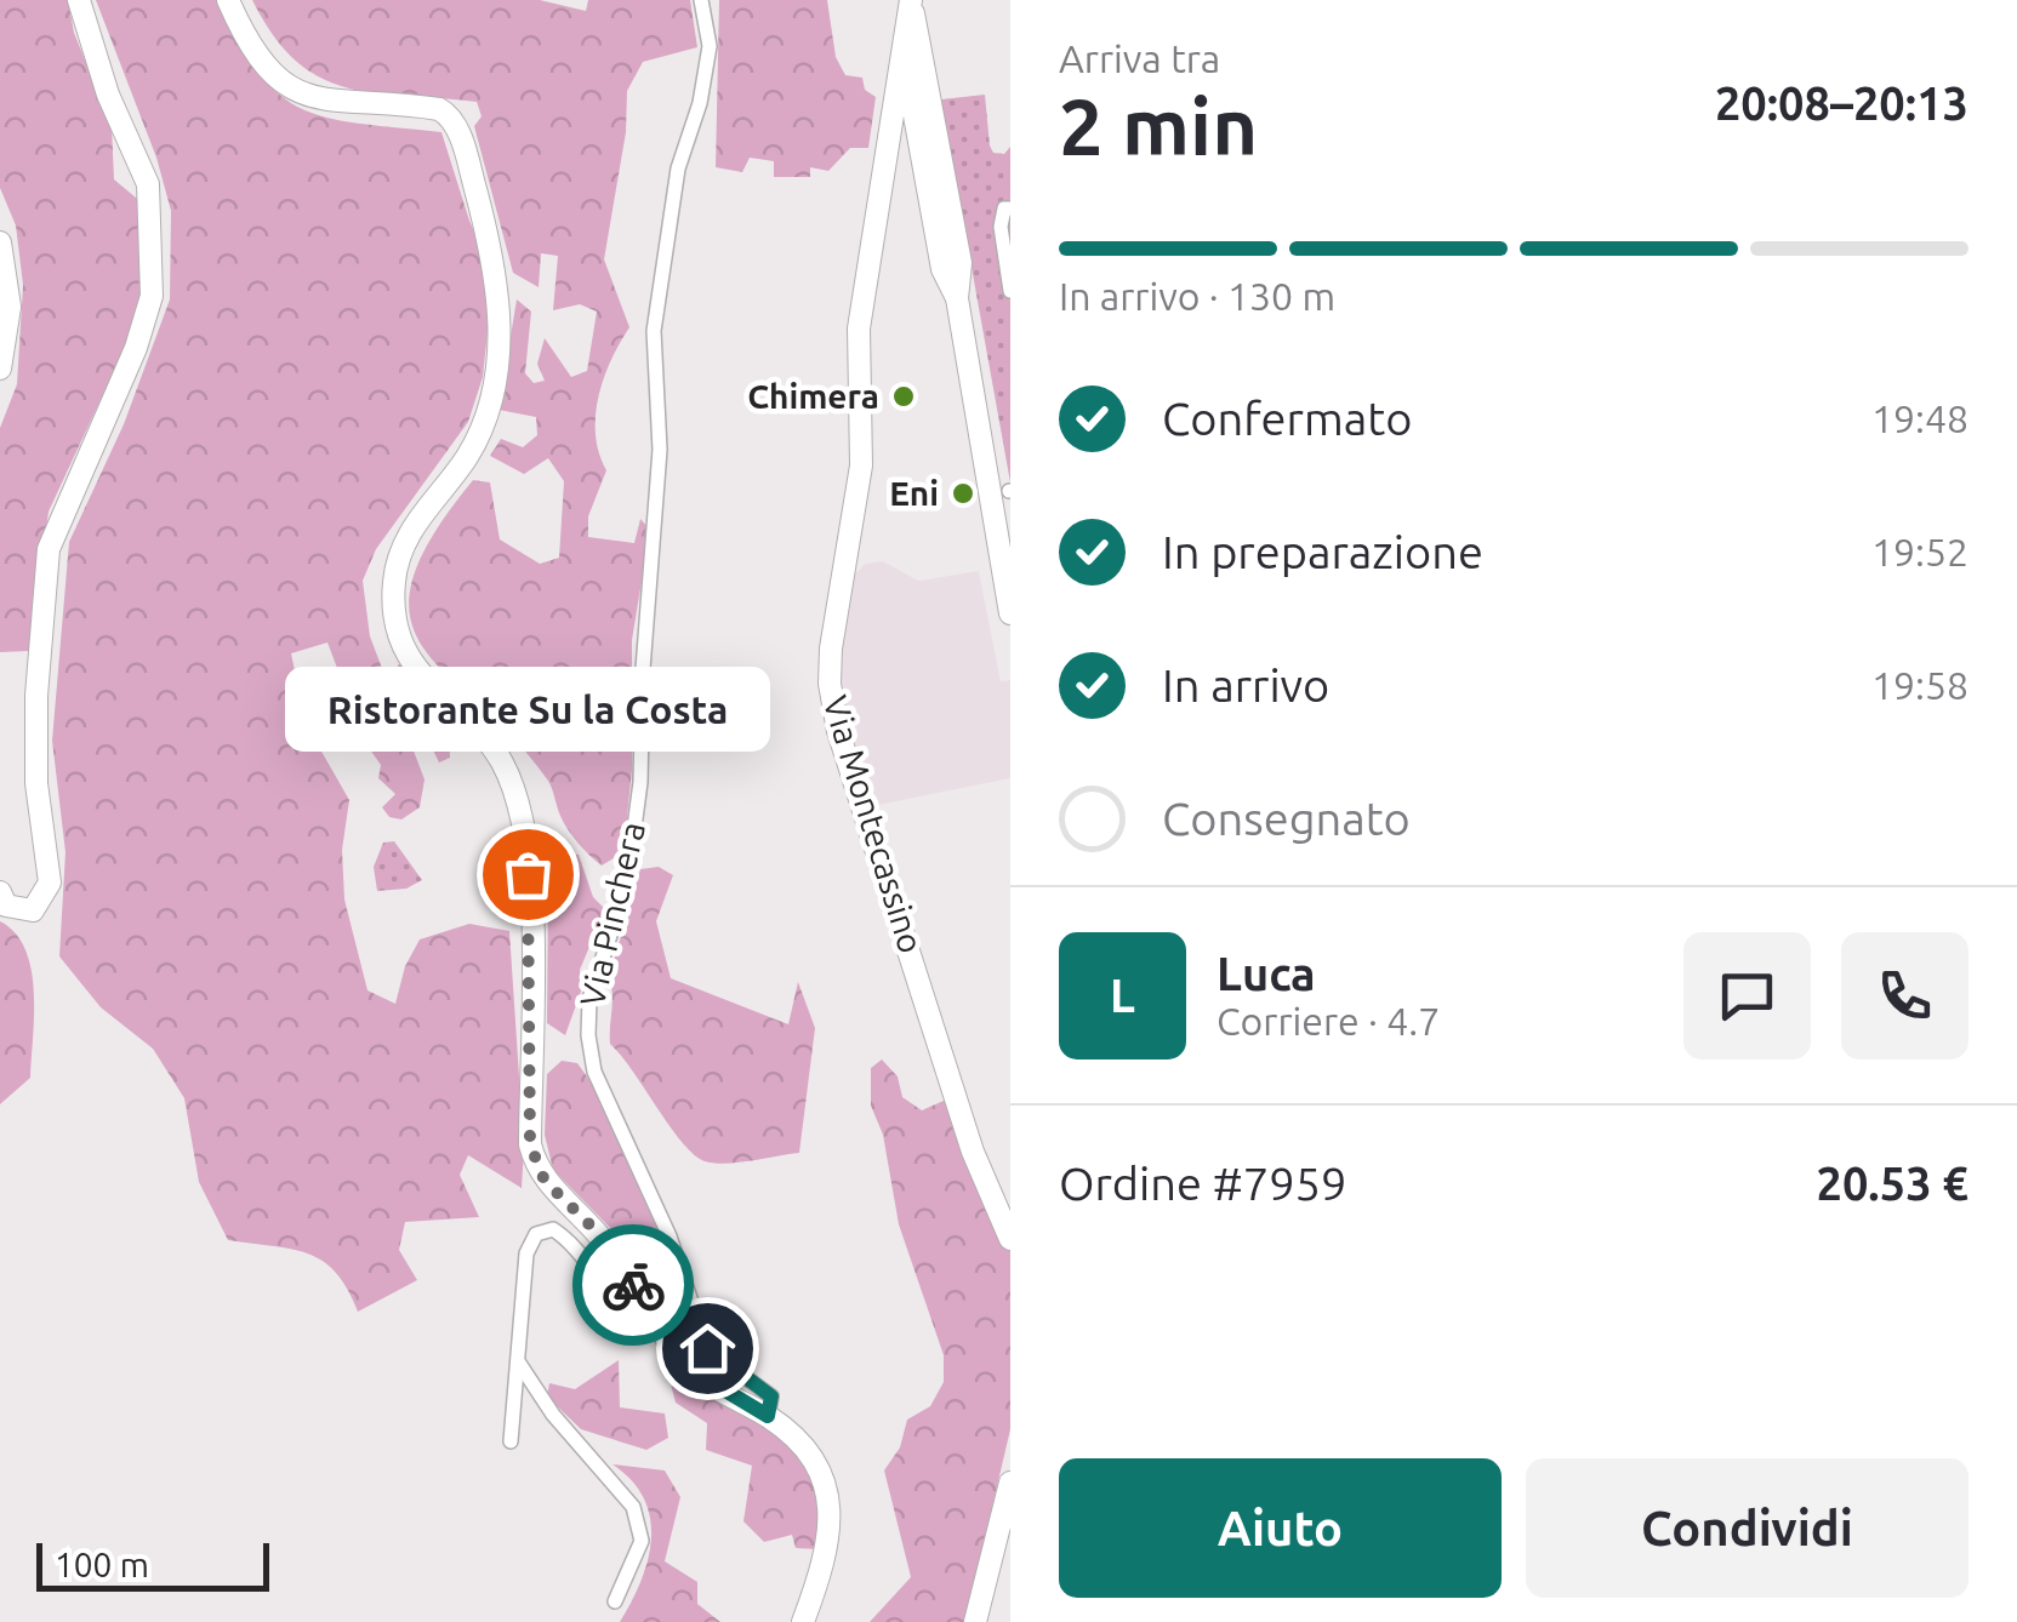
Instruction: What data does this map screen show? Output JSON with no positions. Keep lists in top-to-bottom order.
{
  "streets": {
    "street": ["Via Montecassino", "Via Pinchera"]
  },
  "places": ["Chimera", "Eni", "Ristorante Su la Costa"],
  "scale_bar": "100 m",
  "page": {
    "heading": ["2 min", "Arriva tra", "20:08–20:13"],
    "panel": [
      "Luca",
      "Corriere · 4.7",
      "Ordine #7959",
      "20.53 €"
    ],
    "bar": "In arrivo · 130 m",
    "list": [
      ["Confermato", "19:48"],
      ["In preparazione", "19:52"],
      ["In arrivo", "19:58"],
      "Consegnato"
    ],
    "bubble": "Ristorante Su la Costa",
    "round": "L",
    "buttons": ["Aiuto", "Condividi"],
    "scale": "100 m"
  }
}
